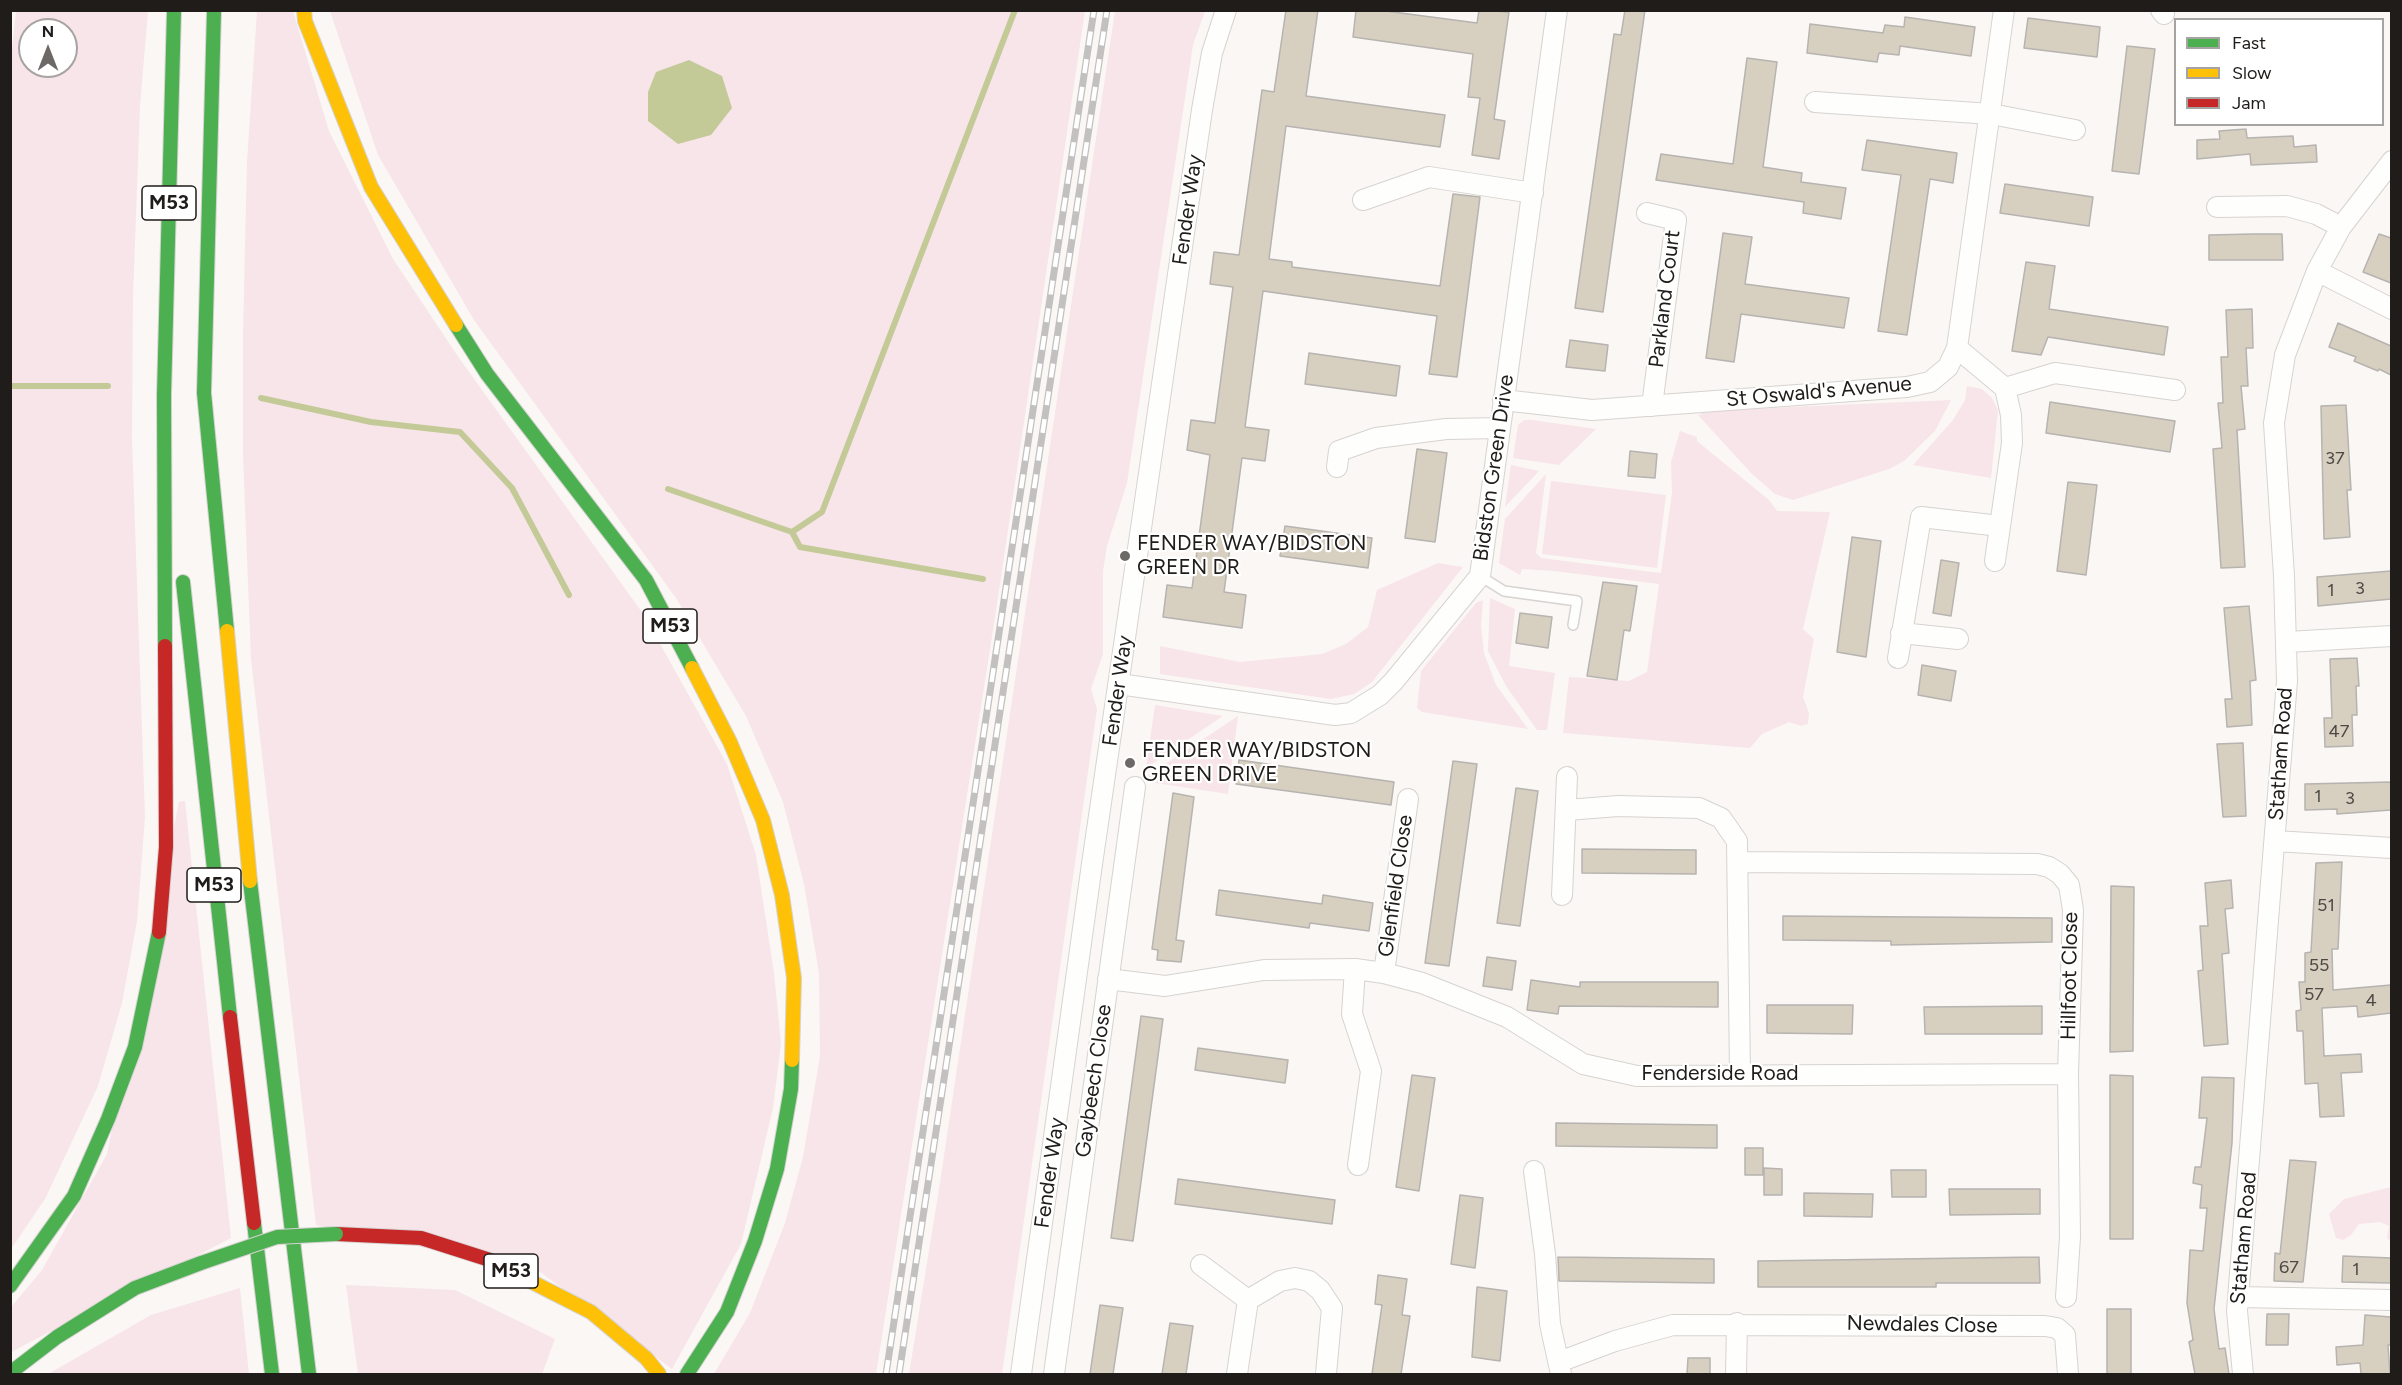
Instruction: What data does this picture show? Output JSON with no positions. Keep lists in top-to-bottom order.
{
  "streets": {
    "highway": ["M53"],
    "street": [
      "Fender Way",
      "Parkland Court",
      "St Oswald's Avenue",
      "Bidston Green Drive",
      "Statham Road",
      "Glenfield Close",
      "Hillfoot Close",
      "Fenderside Road",
      "Gaybeech Close",
      "Newdales Close"
    ]
  },
  "crossings": [
    ["Fender Way", "Bidston Green Drive"],
    ["Parkland Court", "St Oswald's Avenue"],
    ["St Oswald's Avenue", "Bidston Green Drive"],
    ["Glenfield Close", "Fenderside Road"],
    ["Hillfoot Close", "Fenderside Road"],
    ["Fenderside Road", "Gaybeech Close"]
  ],
  "places": ["FENDER WAY/BIDSTON GREEN DR", "FENDER WAY/BIDSTON GREEN DRIVE"],
  "house_numbers": [
    "37",
    "3",
    "1",
    "47",
    "1",
    "3",
    "51",
    "55",
    "57",
    "4",
    "67",
    "1"
  ],
  "legend": ["Fast", "Slow", "Jam"],
  "north": "top"
}
